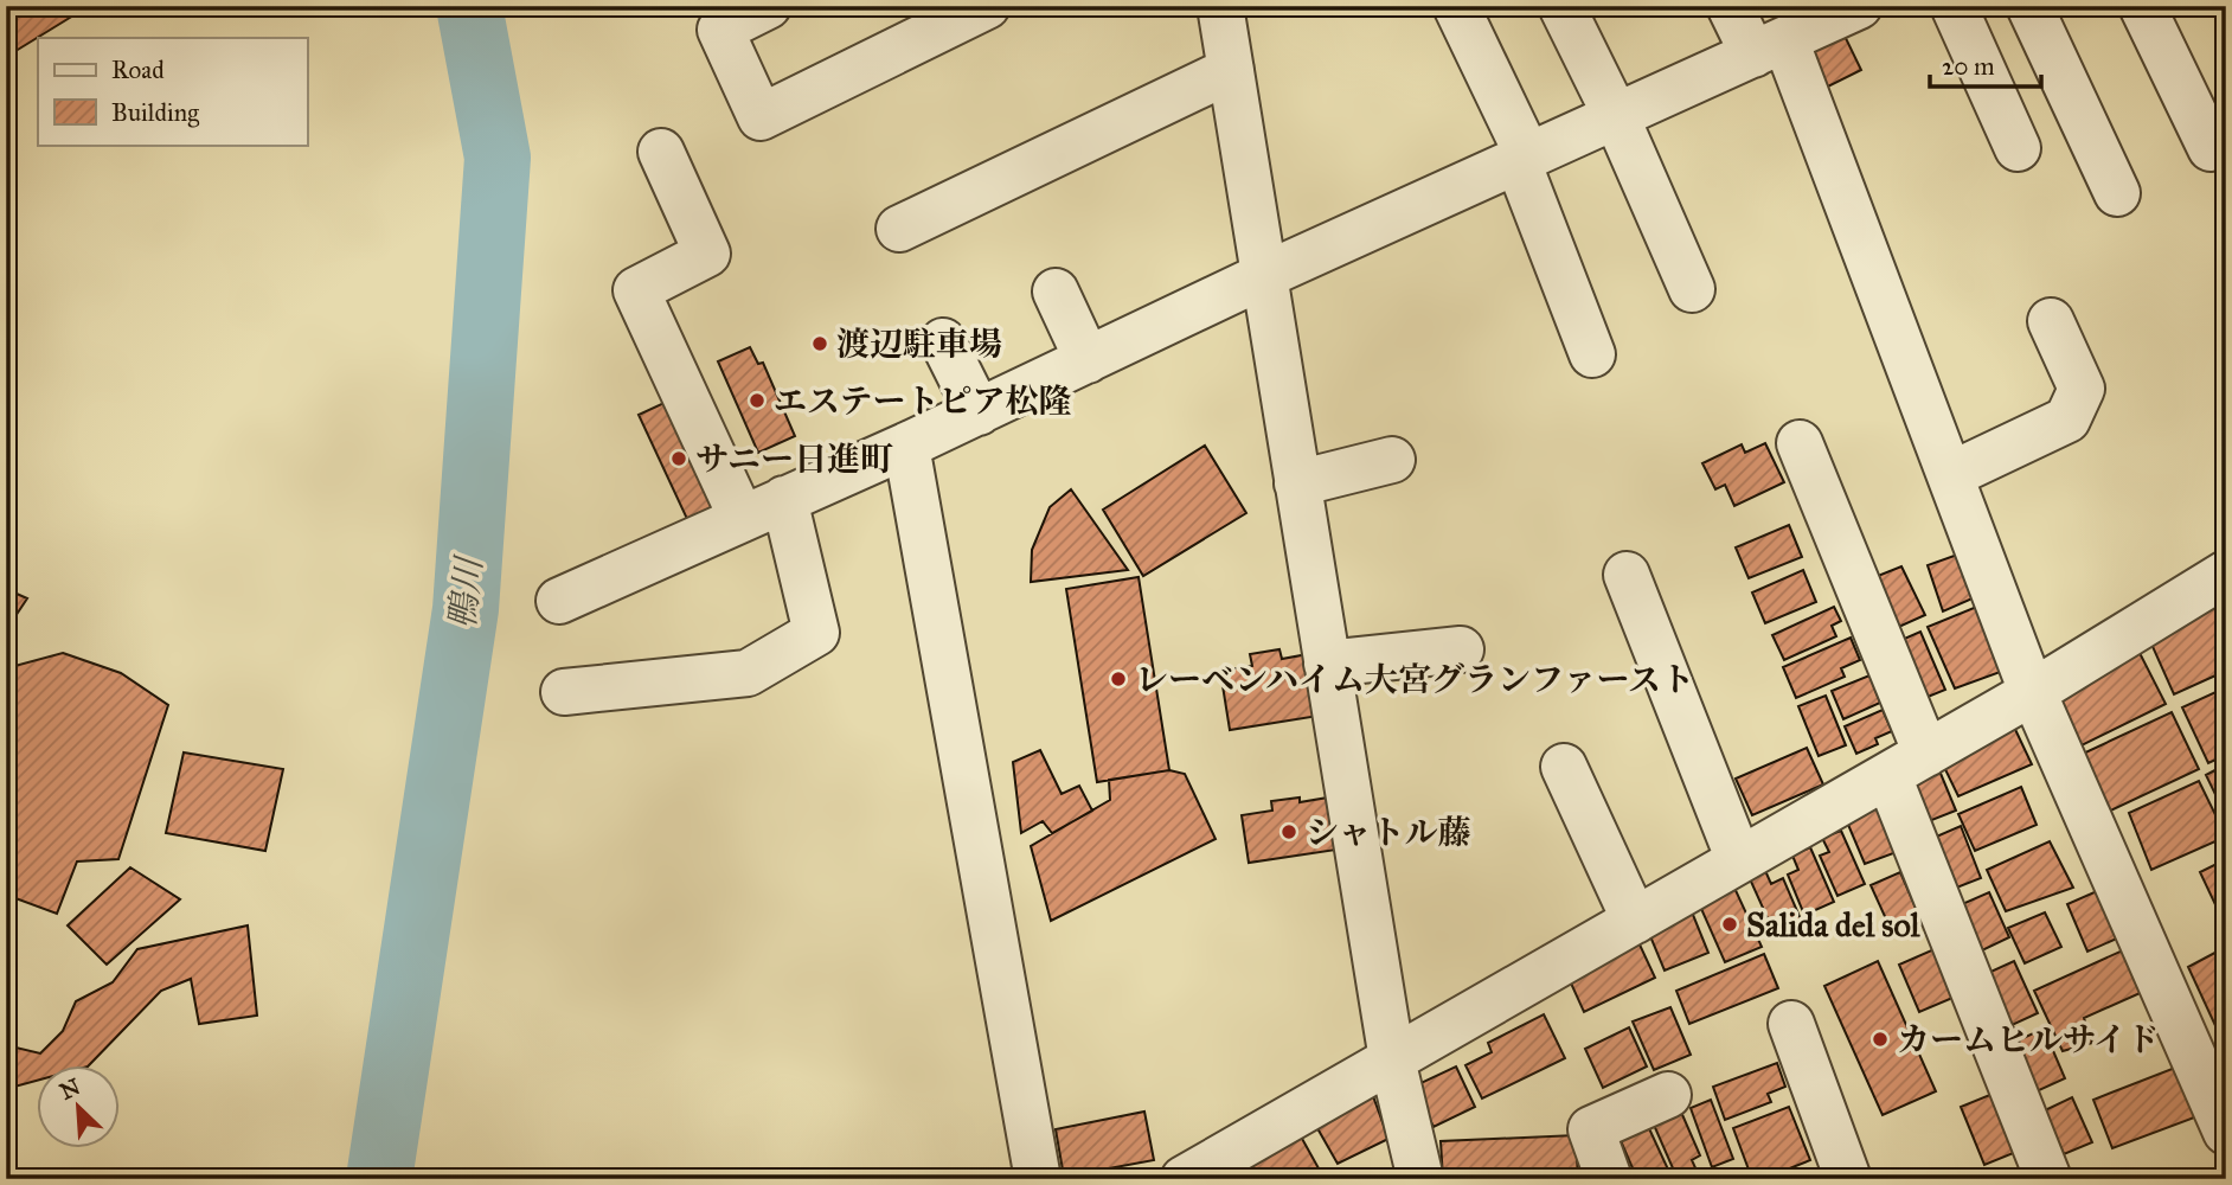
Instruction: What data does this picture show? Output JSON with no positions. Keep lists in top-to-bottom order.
{
  "water": ["鴨川"],
  "places": [
    "渡辺駐車場",
    "エステートピア松隆",
    "サニー日進町",
    "レーベンハイム大宮グランファースト",
    "シャトル藤",
    "Salida del sol",
    "カームヒルサイド"
  ],
  "legend": ["Road", "Building"],
  "scale_bar": "20 m",
  "north": "top left"
}
